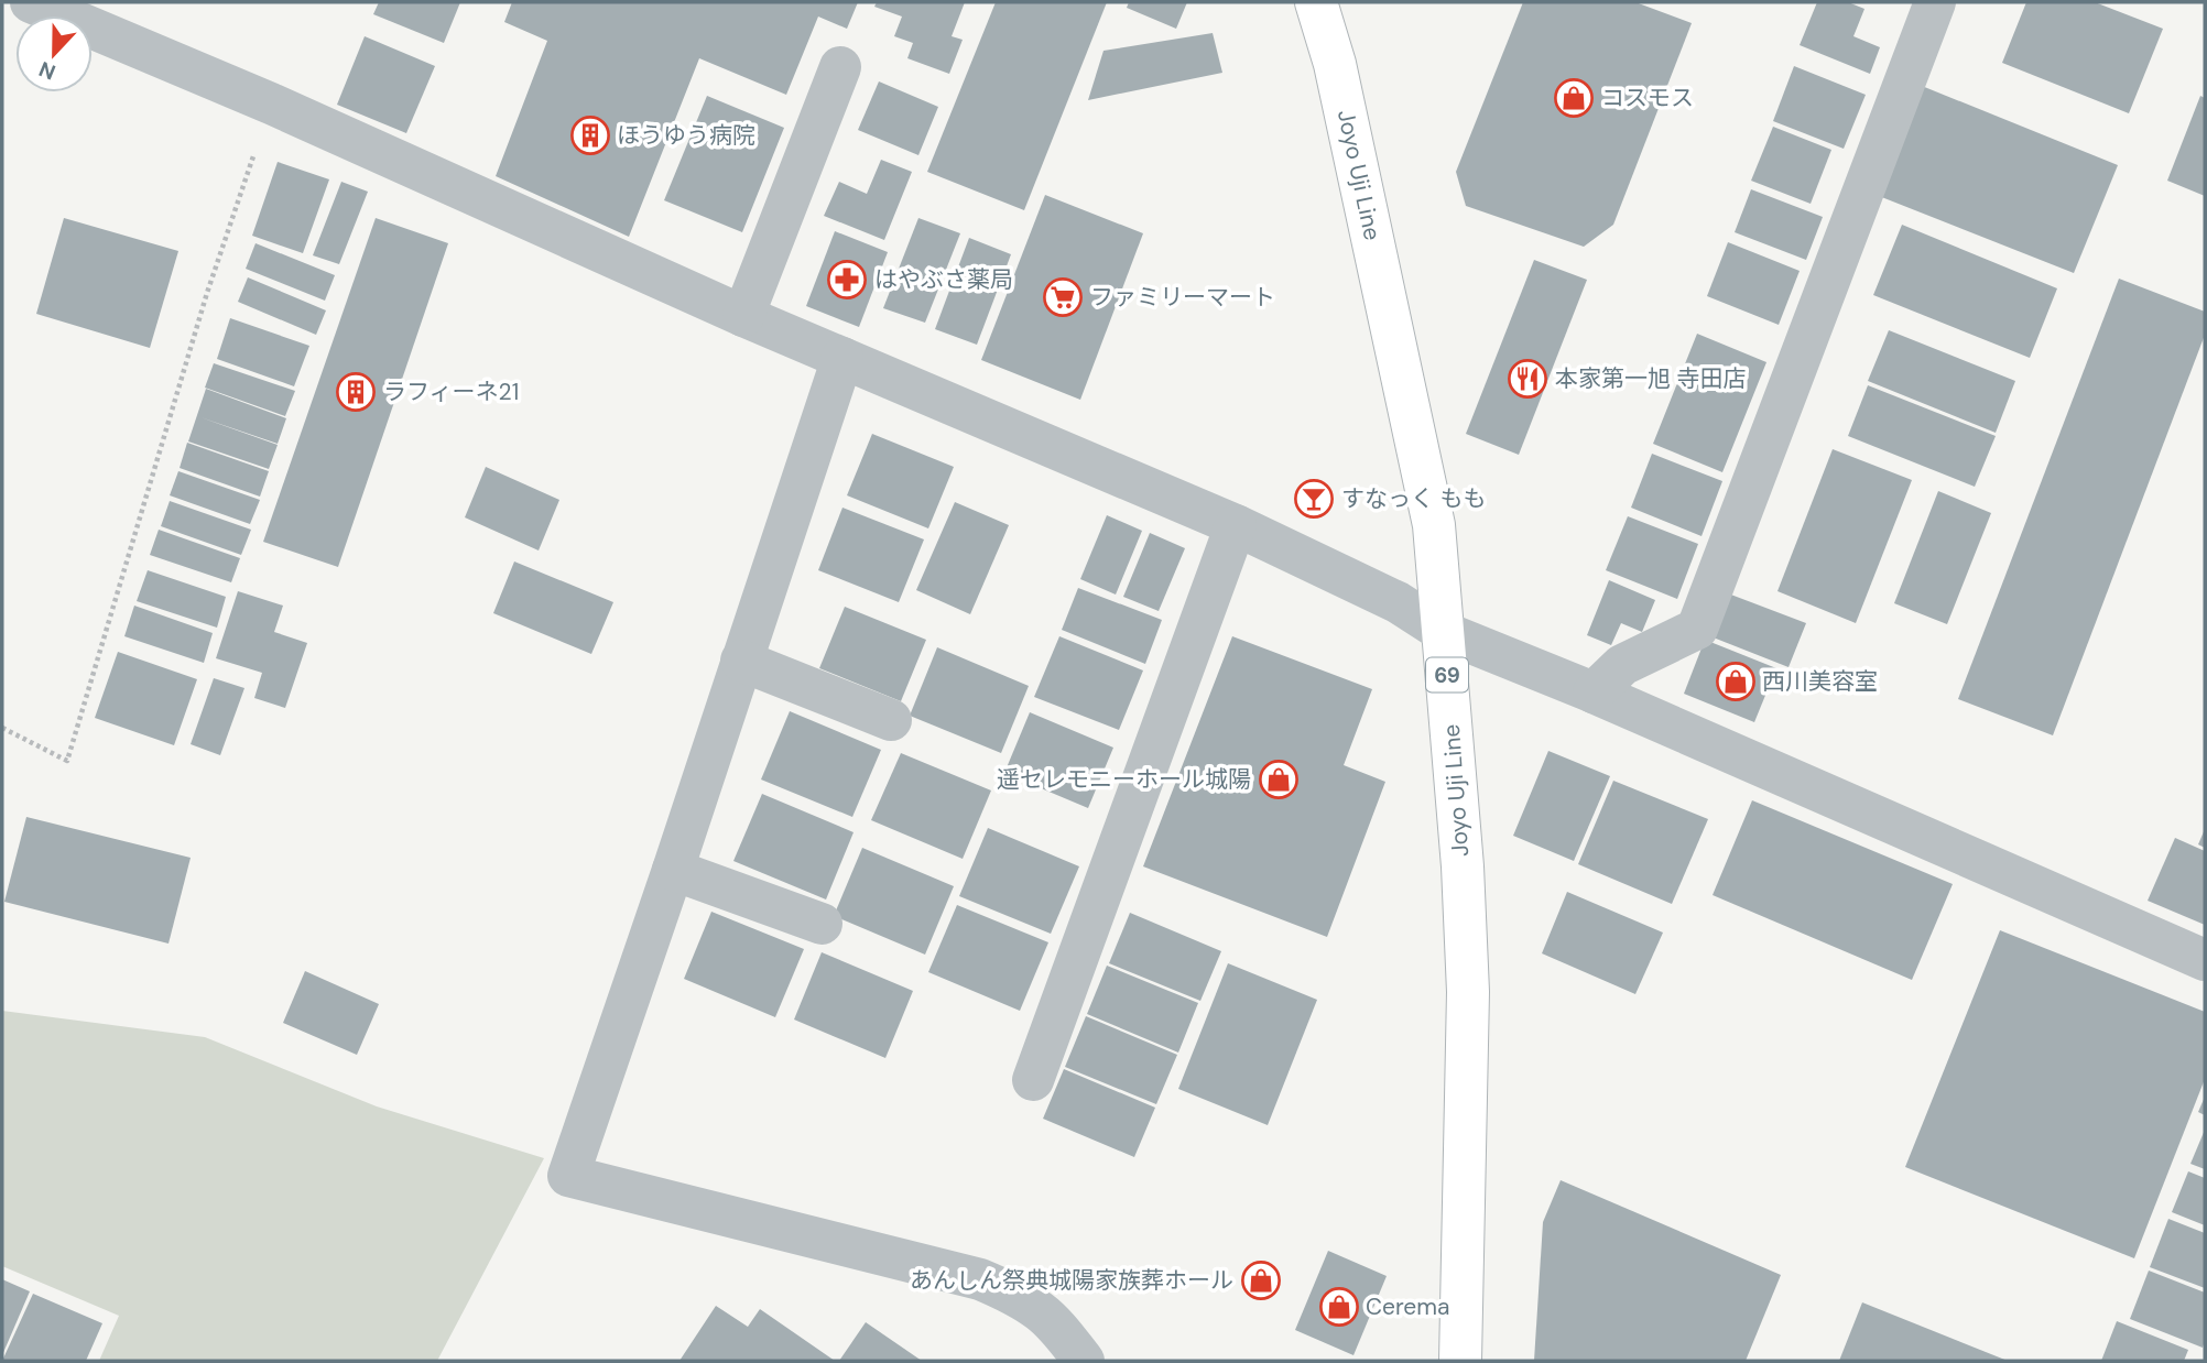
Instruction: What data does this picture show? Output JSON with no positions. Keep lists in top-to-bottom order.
{
  "streets": {
    "main road": ["Joyo Uji Line", "69"]
  },
  "places": {
    "shop": [
      "コスモス",
      "西川美容室",
      "遥セレモニーホール城陽",
      "あんしん祭典城陽家族葬ホール",
      "Cerema"
    ],
    "building": ["ほうゆう病院", "ラフィーネ21"],
    "pharmacy": ["はやぶさ薬局"],
    "supermarket": ["ファミリーマート"],
    "restaurant": ["本家第一旭 寺田店"],
    "bar": ["すなっく もも"]
  },
  "north": "bottom"
}
